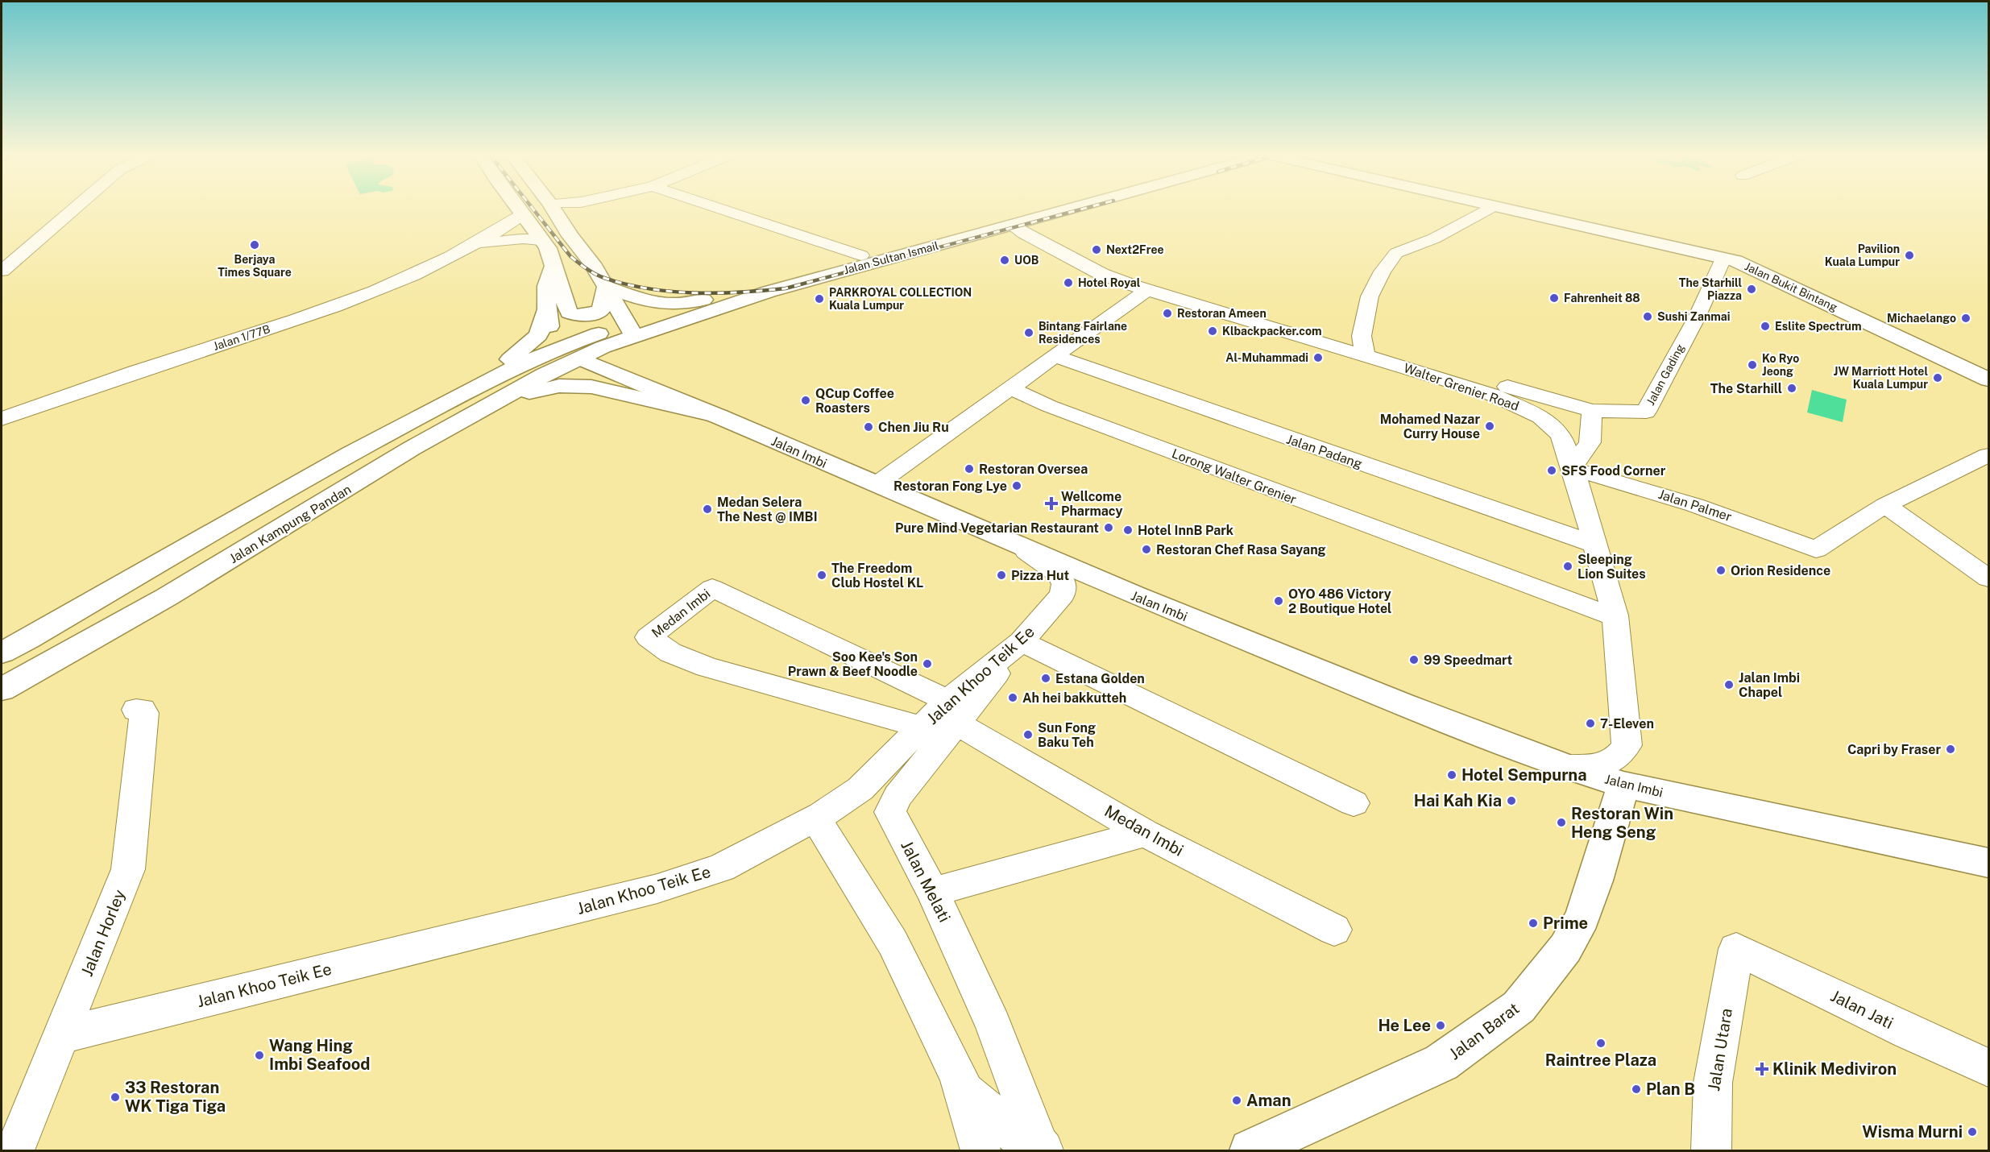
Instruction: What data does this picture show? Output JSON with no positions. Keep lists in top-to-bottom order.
{
  "streets": {
    "main road": [
      "Jalan Sultan Ismail",
      "Jalan Bukit Bintang",
      "Jalan Imbi",
      "Jalan Kampung Pandan",
      "Jalan Barat"
    ],
    "street": [
      "Jalan 1/77B",
      "Jalan Gading",
      "Walter Grenier Road",
      "Jalan Padang",
      "Lorong Walter Grenier",
      "Jalan Palmer",
      "Medan Imbi",
      "Jalan Khoo Teik Ee",
      "Jalan Melati",
      "Jalan Horley",
      "Jalan Jati",
      "Jalan Utara"
    ]
  },
  "crossings": [
    ["Jalan Sultan Ismail", "Walter Grenier Road"],
    ["Jalan Sultan Ismail", "Jalan Imbi"],
    ["Jalan Sultan Ismail", "Jalan Kampung Pandan"],
    ["Jalan Bukit Bintang", "Jalan Gading"],
    ["Walter Grenier Road", "Jalan Padang"],
    ["Walter Grenier Road", "Jalan Imbi"],
    ["Walter Grenier Road", "Lorong Walter Grenier"],
    ["Walter Grenier Road", "Jalan Palmer"],
    ["Jalan Imbi", "Jalan Kampung Pandan"],
    ["Jalan Imbi", "Jalan Khoo Teik Ee"],
    ["Jalan Imbi", "Jalan Barat"],
    ["Medan Imbi", "Jalan Khoo Teik Ee"],
    ["Medan Imbi", "Jalan Melati"],
    ["Jalan Khoo Teik Ee", "Jalan Melati"],
    ["Jalan Khoo Teik Ee", "Jalan Horley"],
    ["Jalan Jati", "Jalan Utara"]
  ],
  "places": {
    "other": [
      "Berjaya Times Square",
      "Next2Free",
      "Pavilion Kuala Lumpur",
      "UOB",
      "Hotel Royal",
      "The Starhill Piazza",
      "Fahrenheit 88",
      "PARKROYAL COLLECTION Kuala Lumpur",
      "Restoran Ameen",
      "Sushi Zanmai",
      "Michaelango",
      "Eslite Spectrum",
      "Klbackpacker.com",
      "Bintang Fairlane Residences",
      "Al-Muhammadi",
      "Ko Ryo Jeong",
      "JW Marriott Hotel Kuala Lumpur",
      "The Starhill",
      "QCup Coffee Roasters",
      "Mohamed Nazar Curry House",
      "Chen Jiu Ru",
      "Restoran Oversea",
      "SFS Food Corner",
      "Restoran Fong Lye",
      "Medan Selera The Nest @ IMBI",
      "Pure Mind Vegetarian Restaurant",
      "Hotel InnB Park",
      "Restoran Chef Rasa Sayang",
      "Sleeping Lion Suites",
      "Orion Residence",
      "The Freedom Club Hostel KL",
      "Pizza Hut",
      "OYO 486 Victory 2 Boutique Hotel",
      "99 Speedmart",
      "Soo Kee's Son Prawn & Beef Noodle",
      "Estana Golden",
      "Jalan Imbi Chapel",
      "Ah hei bakkutteh",
      "7-Eleven",
      "Sun Fong Baku Teh",
      "Capri by Fraser",
      "Hotel Sempurna",
      "Hai Kah Kia",
      "Restoran Win Heng Seng",
      "Prime",
      "He Lee",
      "Raintree Plaza",
      "Wang Hing Imbi Seafood",
      "Plan B",
      "33 Restoran WK Tiga Tiga",
      "Aman",
      "Wisma Murni"
    ],
    "health": ["Wellcome Pharmacy", "Klinik Mediviron"]
  }
}
